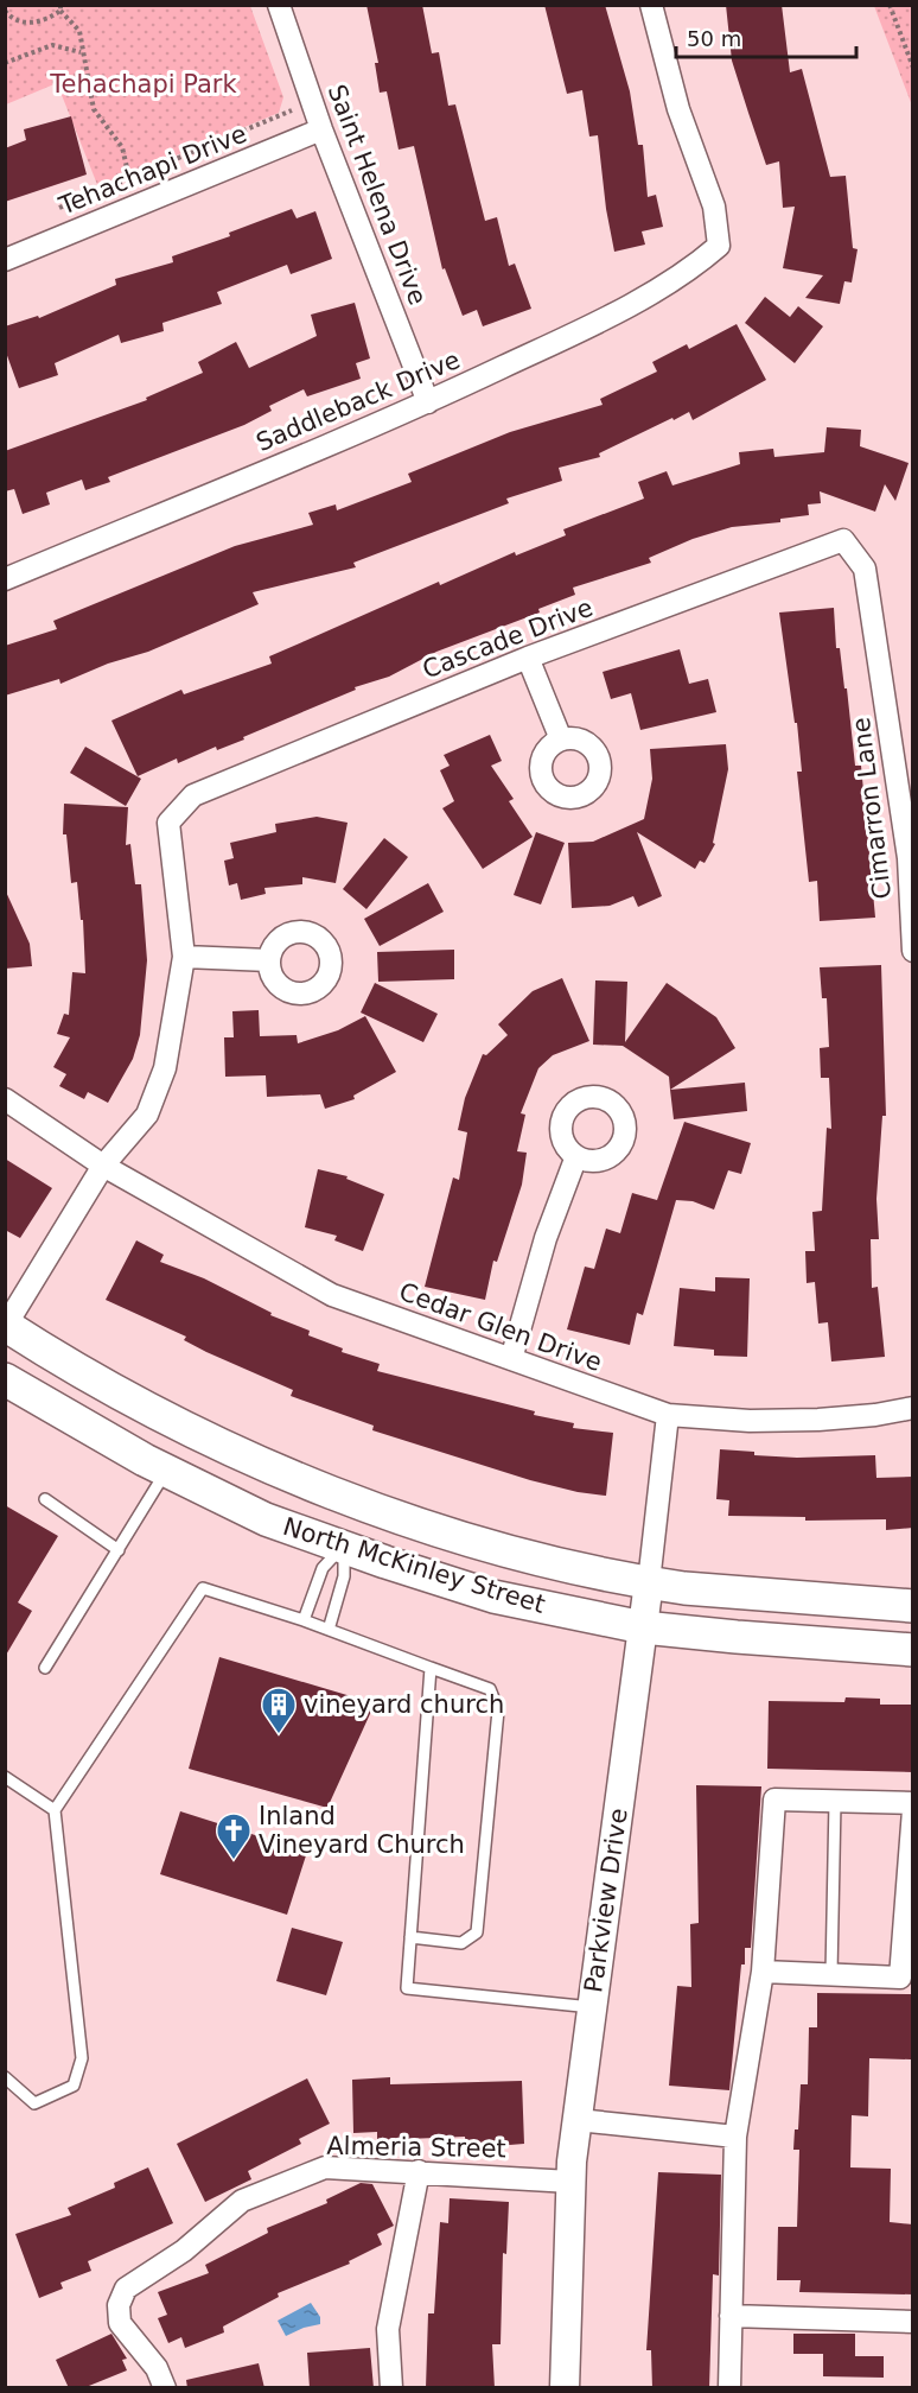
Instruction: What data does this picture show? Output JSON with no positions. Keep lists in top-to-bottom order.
{
  "streets": {
    "main road": ["North McKinley Street"],
    "street": [
      "Tehachapi Drive",
      "Saint Helena Drive",
      "Saddleback Drive",
      "Cascade Drive",
      "Cimarron Lane",
      "Cedar Glen Drive",
      "Parkview Drive",
      "Almeria Street"
    ]
  },
  "crossings": [
    ["Tehachapi Drive", "Saint Helena Drive"],
    ["Saint Helena Drive", "Saddleback Drive"],
    ["Cascade Drive", "Cimarron Lane"],
    ["Cedar Glen Drive", "Parkview Drive"],
    ["North McKinley Street", "Parkview Drive"],
    ["Parkview Drive", "Almeria Street"]
  ],
  "parks": ["Tehachapi Park"],
  "places": {
    "building": ["vineyard church"],
    "church": ["Inland Vineyard Church"]
  },
  "scale_bar": "50 m"
}
